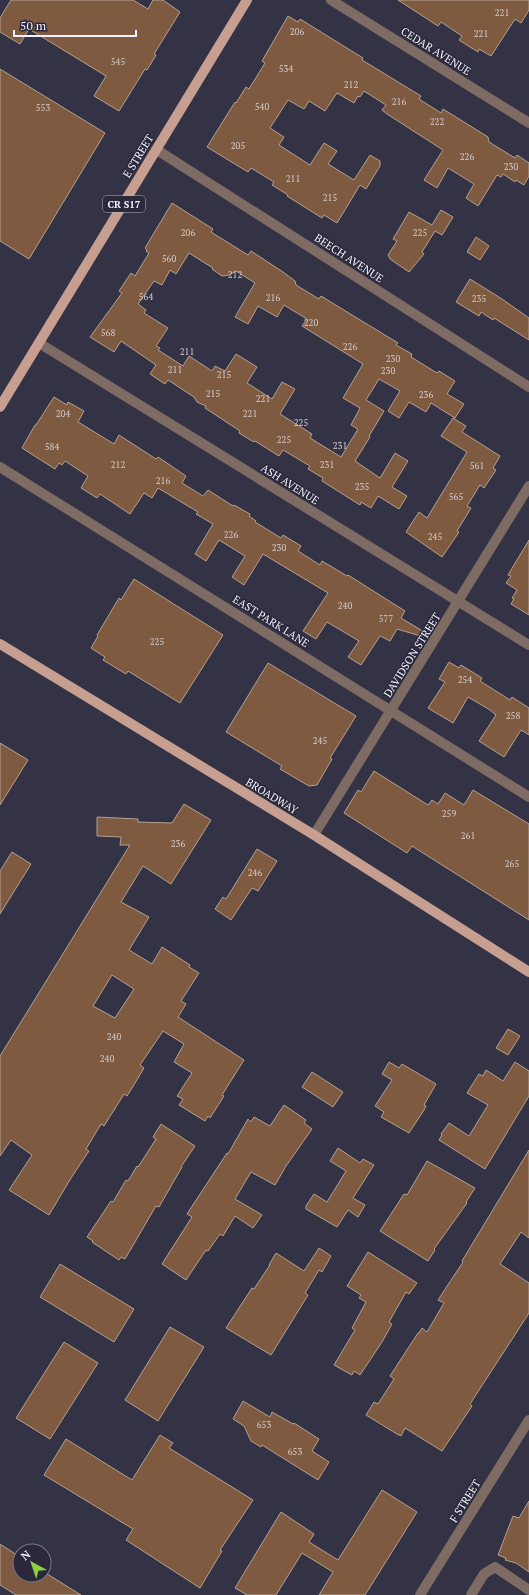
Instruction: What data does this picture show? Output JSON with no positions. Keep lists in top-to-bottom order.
{
  "streets": {
    "main road": ["E STREET", "CR S17", "BROADWAY"],
    "street": [
      "CEDAR AVENUE",
      "BEECH AVENUE",
      "ASH AVENUE",
      "EAST PARK LANE",
      "DAVIDSON STREET",
      "F STREET"
    ]
  },
  "crossings": [
    ["E STREET", "BEECH AVENUE"],
    ["E STREET", "ASH AVENUE"],
    ["ASH AVENUE", "DAVIDSON STREET"],
    ["EAST PARK LANE", "DAVIDSON STREET"],
    ["DAVIDSON STREET", "BROADWAY"]
  ],
  "house_numbers": [
    "221",
    "206",
    "221",
    "545",
    "534",
    "212",
    "216",
    "540",
    "553",
    "222",
    "205",
    "226",
    "230",
    "211",
    "215",
    "206",
    "225",
    "560",
    "212",
    "564",
    "216",
    "235",
    "220",
    "568",
    "226",
    "211",
    "230",
    "211",
    "230",
    "215",
    "215",
    "236",
    "221",
    "204",
    "221",
    "225",
    "225",
    "231",
    "584",
    "212",
    "231",
    "561",
    "216",
    "235",
    "565",
    "226",
    "245",
    "230",
    "240",
    "577",
    "225",
    "254",
    "258",
    "245",
    "259",
    "261",
    "236",
    "265",
    "246",
    "240",
    "240",
    "653",
    "653"
  ],
  "scale_bar": "50 m",
  "north": "top left"
}
